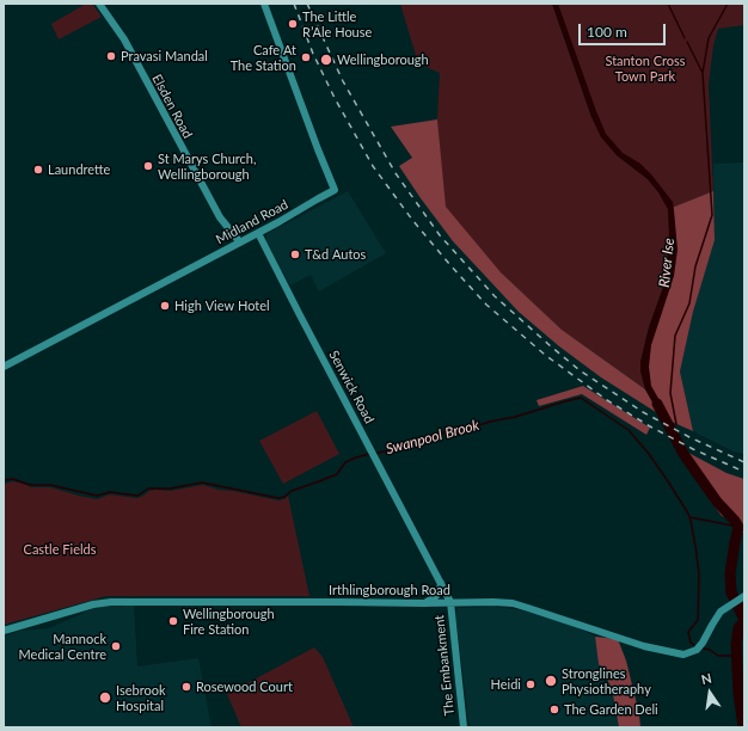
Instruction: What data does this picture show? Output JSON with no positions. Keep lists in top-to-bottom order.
{
  "streets": {
    "main road": [
      "Elsden Road",
      "Midland Road",
      "Senwick Road",
      "Irthlingborough Road",
      "The Embankment"
    ]
  },
  "crossings": [
    ["Elsden Road", "Midland Road"],
    ["Midland Road", "Senwick Road"],
    ["Senwick Road", "Irthlingborough Road"],
    ["Senwick Road", "The Embankment"],
    ["Irthlingborough Road", "The Embankment"]
  ],
  "water": ["River Ise", "Swanpool Brook"],
  "parks": ["Stanton Cross Town Park", "Castle Fields"],
  "places": [
    "The Little R’Ale House",
    "Pravasi Mandal",
    "Cafe At The Station",
    "Wellingborough",
    "St Marys Church, Wellingborough",
    "Laundrette",
    "T&d Autos",
    "High View Hotel",
    "Wellingborough Fire Station",
    "Mannock Medical Centre",
    "Stronglines Physiotheraphy",
    "Heidi",
    "Rosewood Court",
    "Isebrook Hospital",
    "The Garden Deli"
  ],
  "scale_bar": "100 m",
  "north": "top"
}
